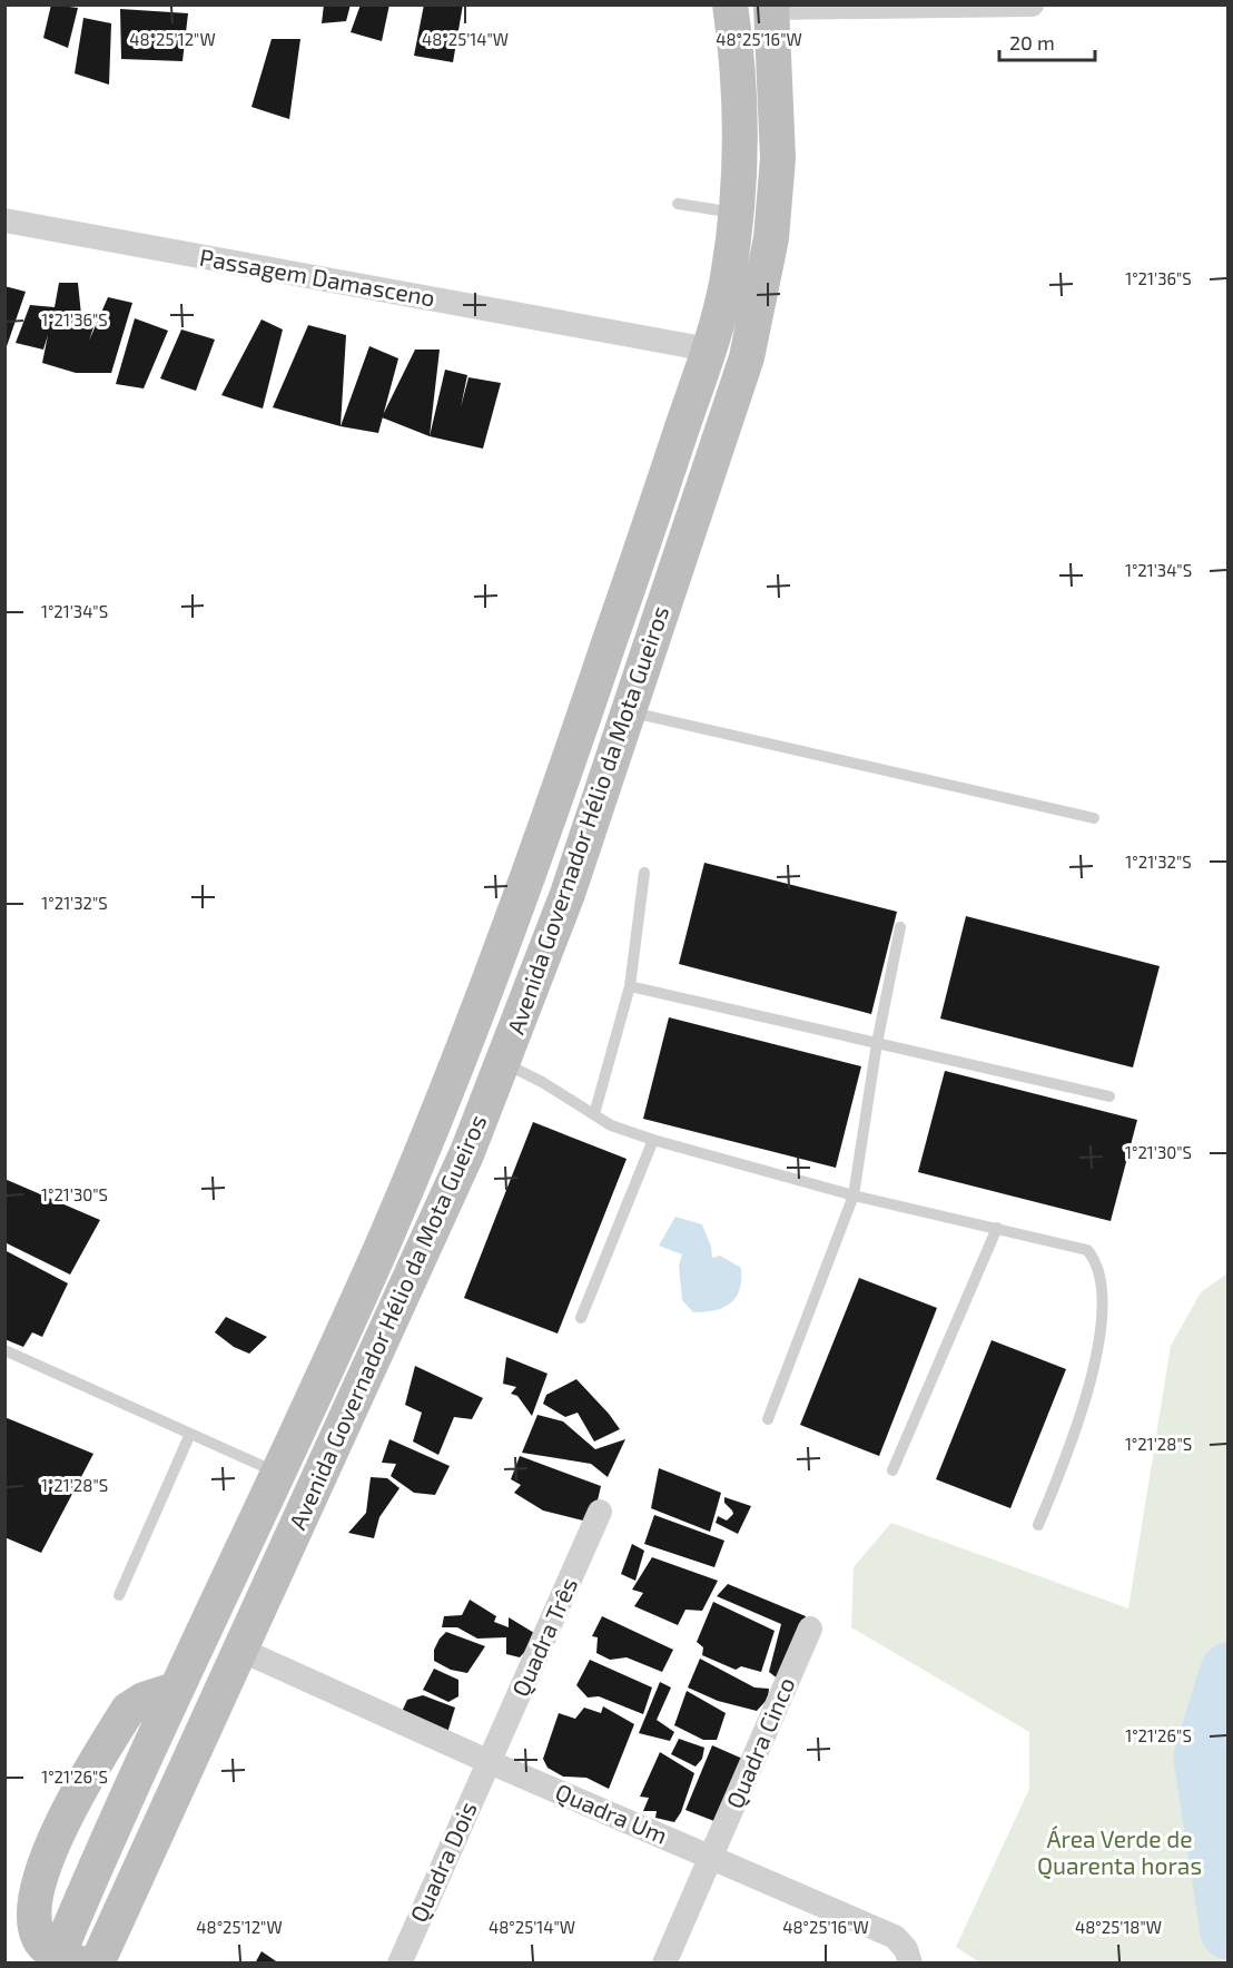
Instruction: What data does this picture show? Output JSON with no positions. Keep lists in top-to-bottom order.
{
  "streets": {
    "main road": ["Avenida Governador Hélio da Mota Gueiros"],
    "street": [
      "Passagem Damasceno",
      "Quadra Três",
      "Quadra Cinco",
      "Quadra Um",
      "Quadra Dois"
    ]
  },
  "crossings": [
    ["Passagem Damasceno", "Avenida Governador Hélio da Mota Gueiros"],
    ["Avenida Governador Hélio da Mota Gueiros", "Quadra Um"],
    ["Quadra Três", "Quadra Um"],
    ["Quadra Três", "Quadra Dois"],
    ["Quadra Cinco", "Quadra Um"],
    ["Quadra Um", "Quadra Dois"]
  ],
  "parks": ["Área Verde de Quarenta horas"],
  "scale_bar": "20 m",
  "coordinates": [
    "48°25'12\"W",
    "48°25'14\"W",
    "48°25'16\"W",
    "1°21'36\"S",
    "1°21'34\"S",
    "1°21'32\"S",
    "1°21'30\"S",
    "1°21'28\"S",
    "1°21'26\"S",
    "48°25'18\"W"
  ]
}
